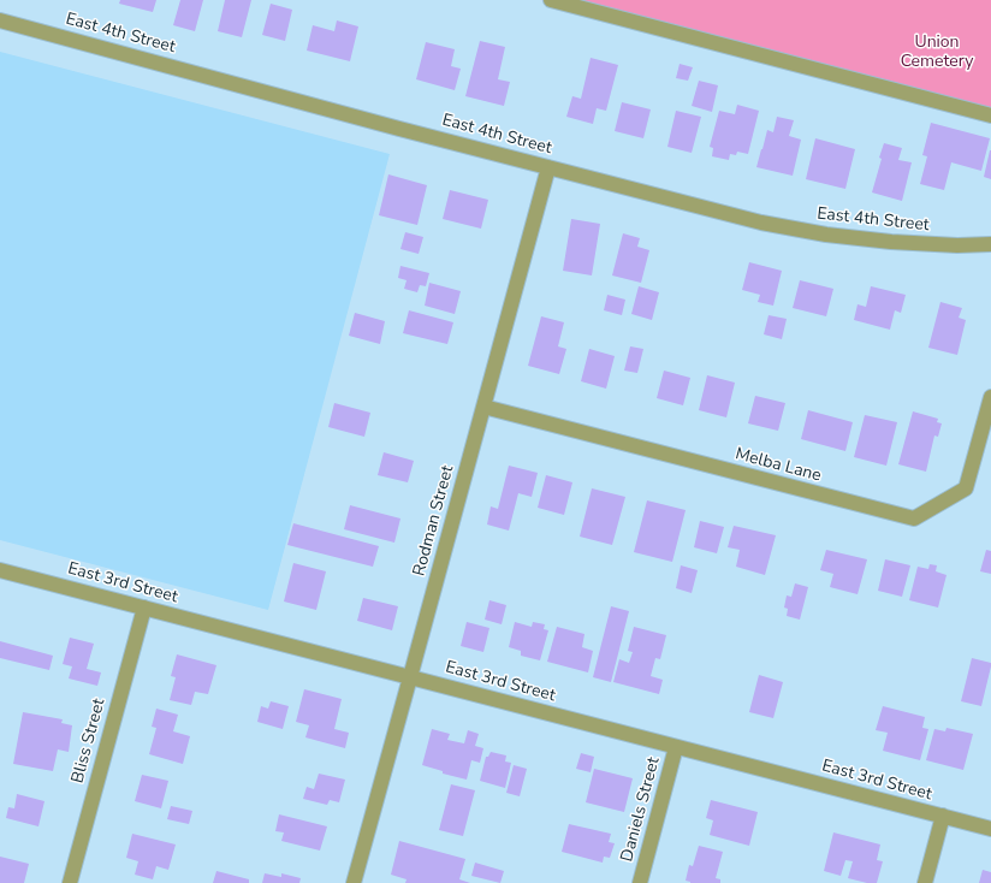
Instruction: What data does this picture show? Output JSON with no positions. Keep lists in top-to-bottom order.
{
  "streets": {
    "street": [
      "East 4th Street",
      "Melba Lane",
      "Rodman Street",
      "East 3rd Street",
      "Bliss Street",
      "Daniels Street"
    ]
  },
  "crossings": [
    ["East 4th Street", "Rodman Street"],
    ["Melba Lane", "Rodman Street"],
    ["Rodman Street", "East 3rd Street"],
    ["East 3rd Street", "Bliss Street"],
    ["East 3rd Street", "Daniels Street"]
  ],
  "parks": ["Union Cemetery"]
}
